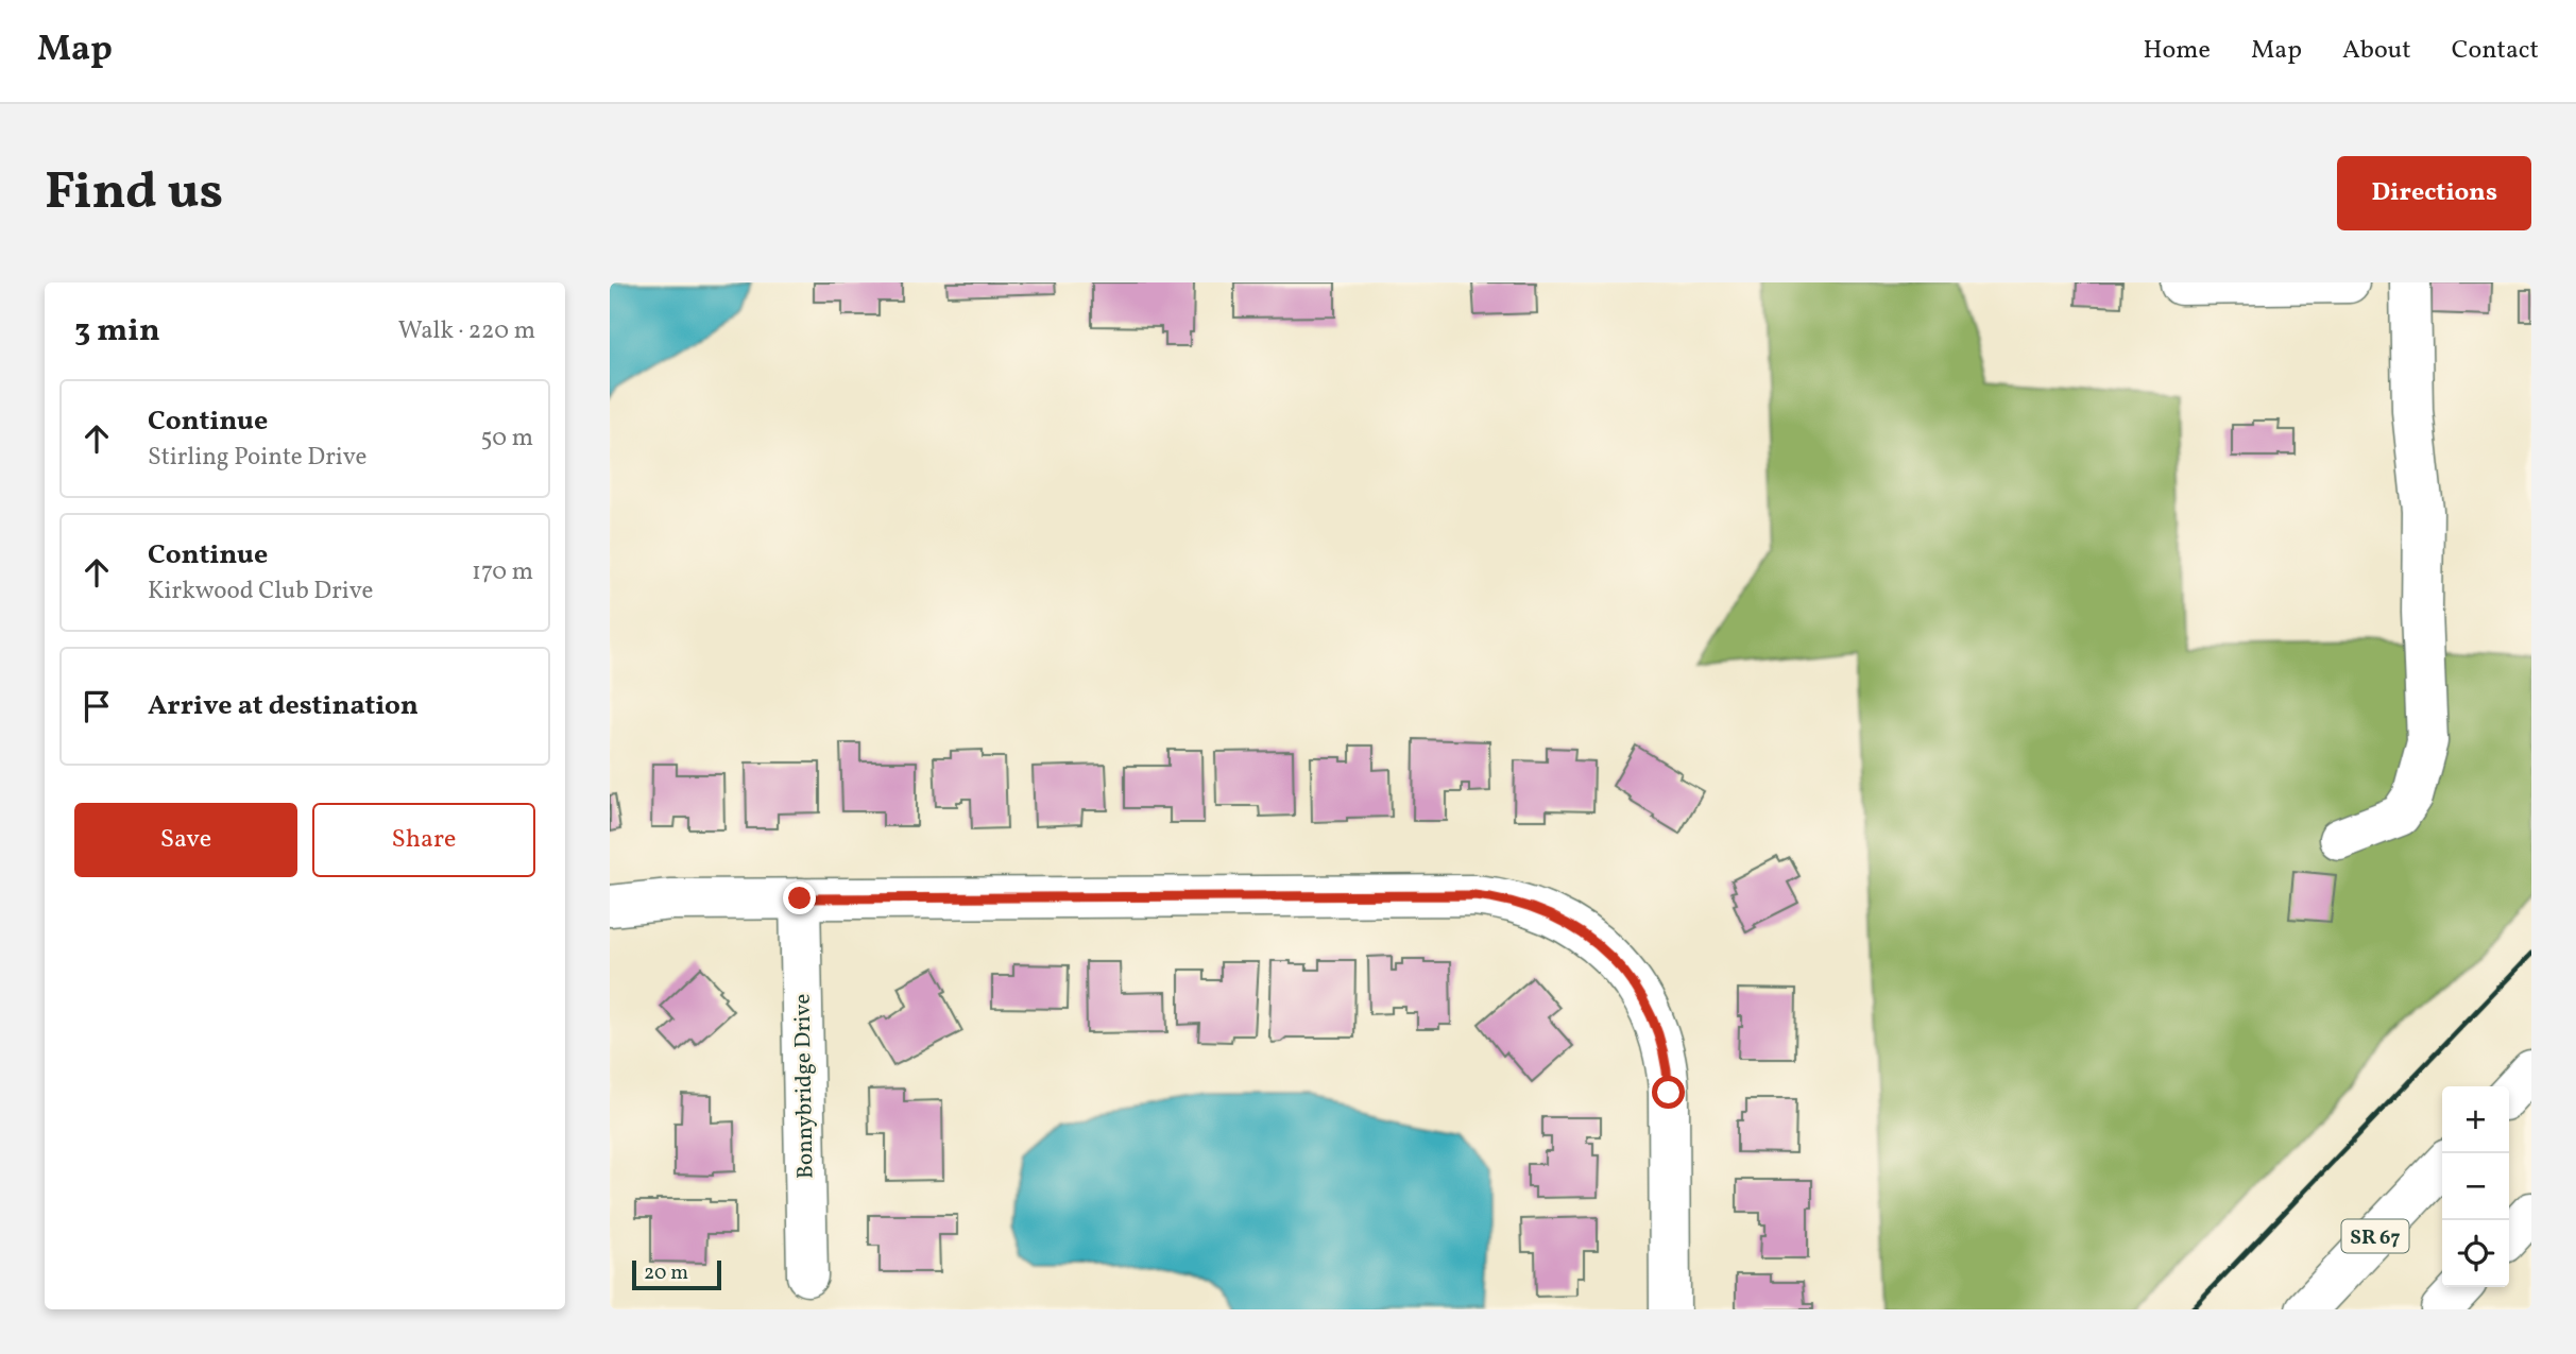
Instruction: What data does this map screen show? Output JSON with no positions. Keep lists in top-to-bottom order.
{
  "streets": {
    "street": ["Bonnybridge Drive", "SR 67"]
  },
  "scale_bar": "20 m",
  "page": {
    "header": "Map",
    "nav": [
      "Home",
      "Map",
      "About",
      "Contact"
    ],
    "buttons": [
      "Directions",
      ["Save", "Share"]
    ],
    "title": "Find us",
    "heading": ["3 min", "Walk · 220 m"],
    "list": [
      ["Continue", "Stirling Pointe Drive", "50 m"],
      ["Continue", "Kirkwood Club Drive", "170 m"],
      "Arrive at destination"
    ],
    "map_buttons": ["+", "−"],
    "scale": "20 m"
  }
}
